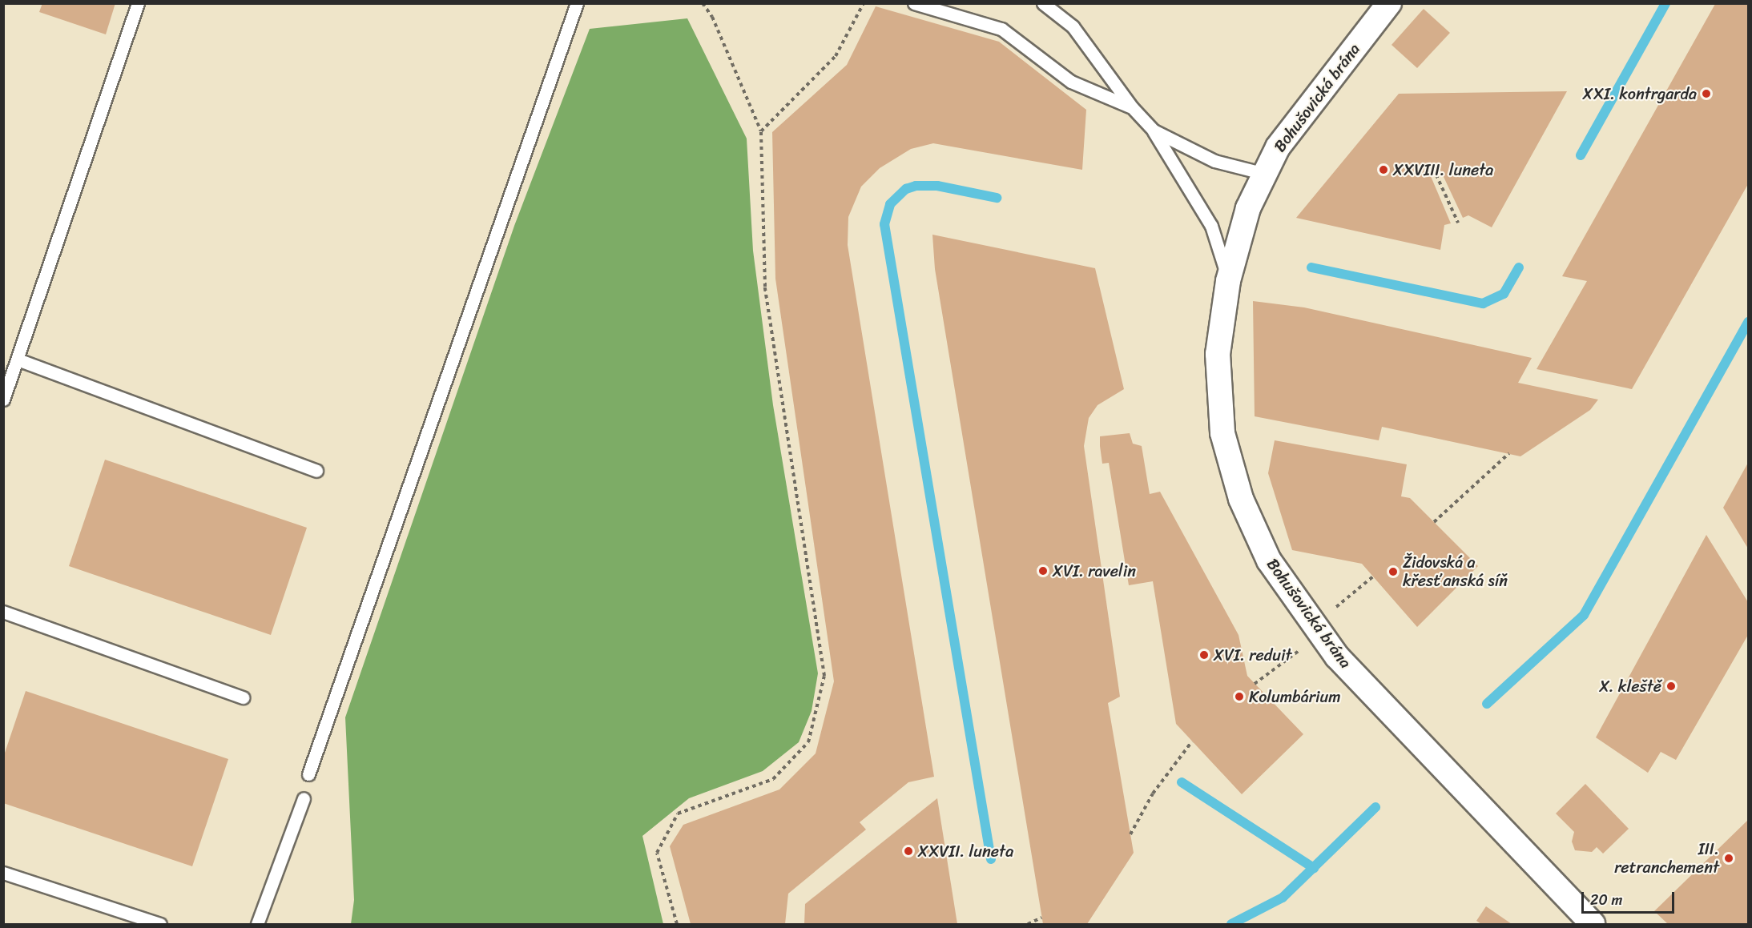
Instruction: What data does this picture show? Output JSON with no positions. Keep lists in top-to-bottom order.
{
  "streets": {
    "street": ["Bohušovická brána"]
  },
  "places": [
    "XXI. kontrgarda",
    "XXVIII. luneta",
    "XVI. ravelin",
    "Židovská a křesťanská síň",
    "XVI. reduit",
    "X. kleště",
    "Kolumbárium",
    "XXVII. luneta",
    "III. retranchement"
  ],
  "scale_bar": "20 m"
}
